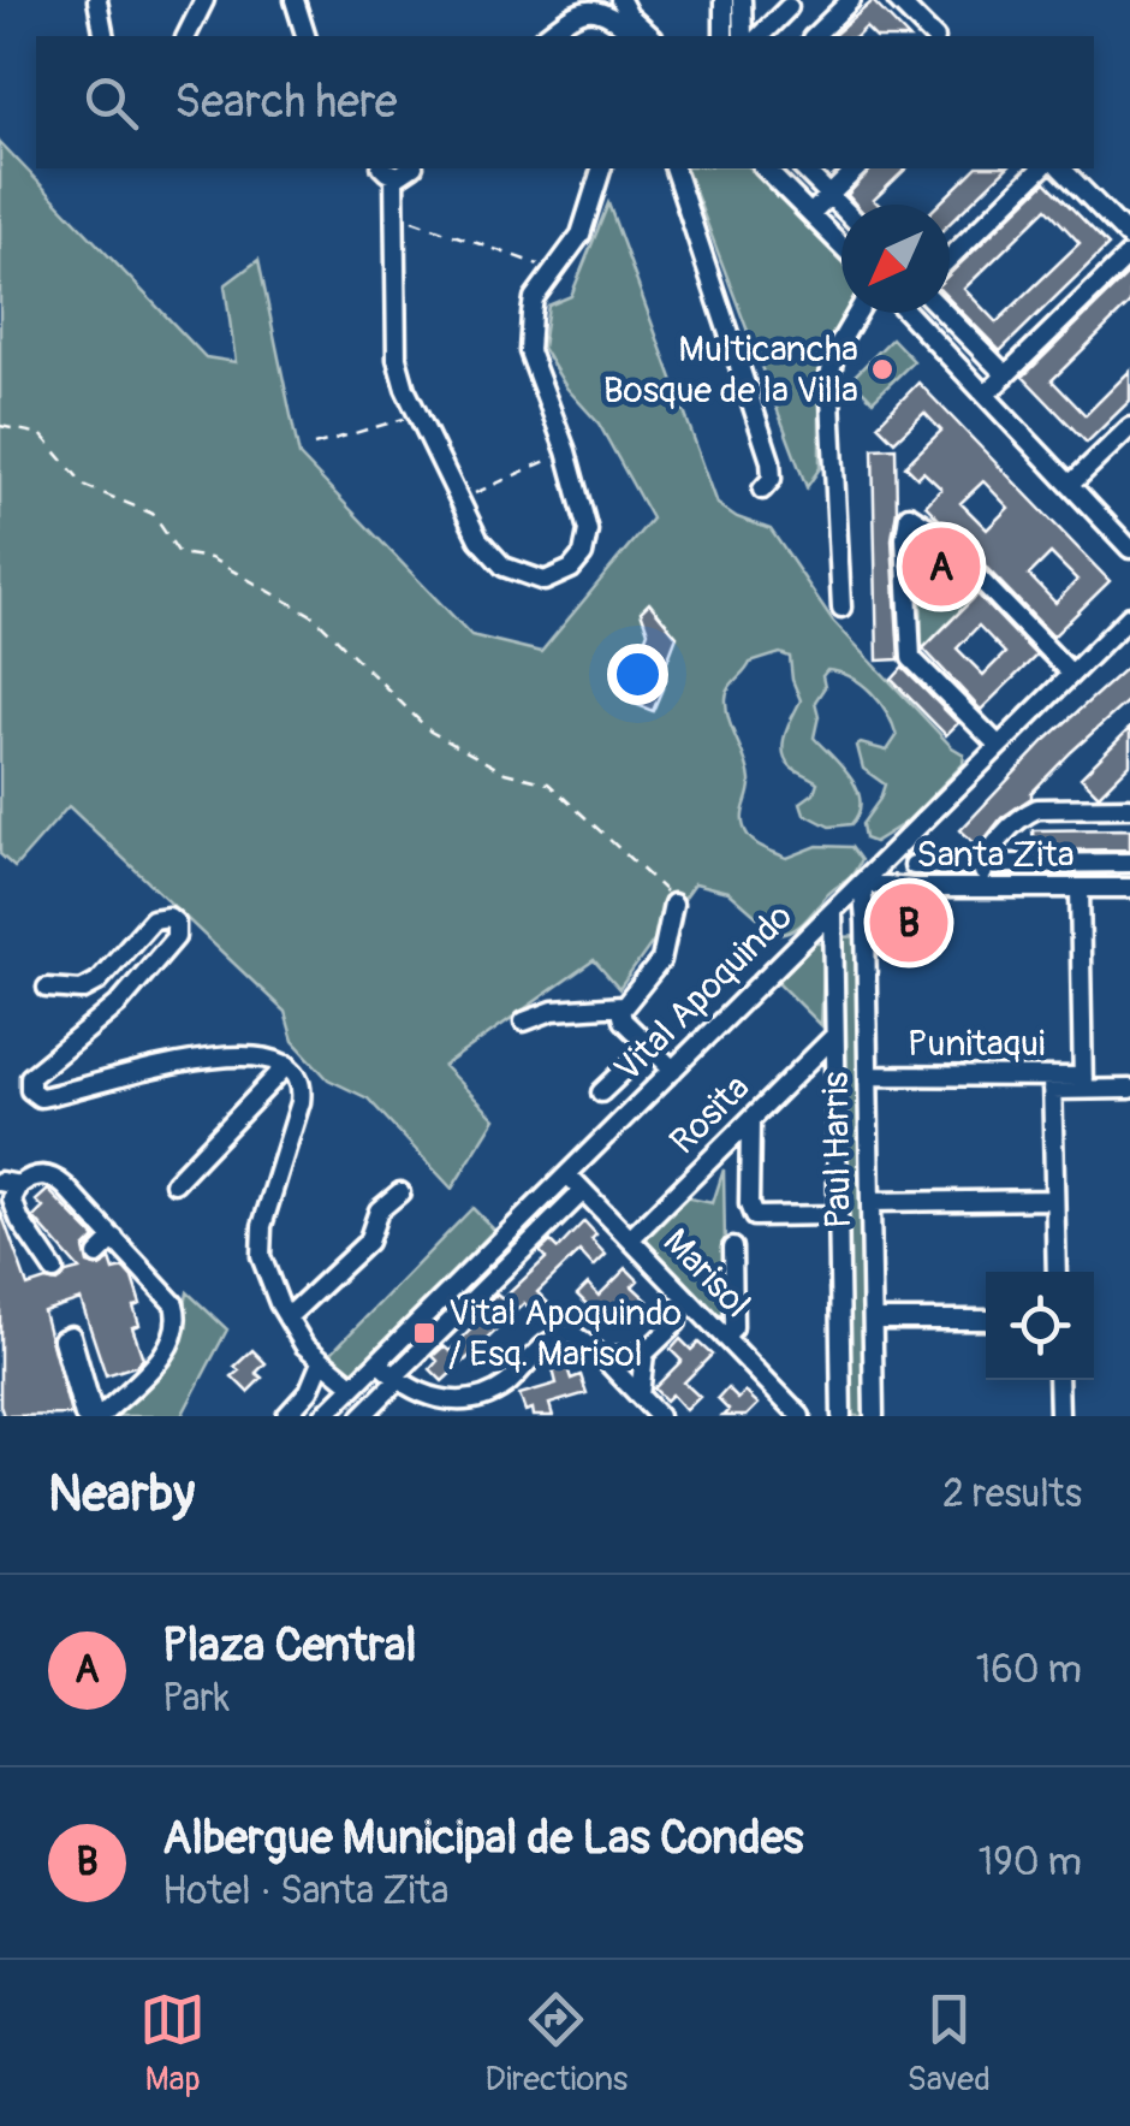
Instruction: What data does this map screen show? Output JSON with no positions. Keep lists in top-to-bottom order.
{
  "streets": {
    "street": [
      "Santa Zita",
      "Vital Apoquindo",
      "Punitaqui",
      "Rosita",
      "Paul Harris",
      "Marisol"
    ]
  },
  "crossings": [
    ["Santa Zita", "Vital Apoquindo"],
    ["Santa Zita", "Paul Harris"],
    ["Vital Apoquindo", "Paul Harris"],
    ["Vital Apoquindo", "Marisol"],
    ["Punitaqui", "Paul Harris"],
    ["Rosita", "Paul Harris"],
    ["Rosita", "Marisol"]
  ],
  "places": {
    "other": ["Multicancha Bosque de la Villa"],
    "transit": ["Vital Apoquindo / Esq. Marisol"]
  },
  "north": "bottom left",
  "page": {
    "search": "Search here",
    "pins": ["A", "B"],
    "heading": ["Nearby", "2 results"],
    "list": [
      {
        "mark": "A",
        "name": "Plaza Central",
        "note": "Park",
        "value": "160 m"
      },
      {
        "mark": "B",
        "name": "Albergue Municipal de Las Condes",
        "note": "Hotel · Santa Zita",
        "value": "190 m"
      }
    ],
    "nav": ["Map", "Directions", "Saved"]
  }
}
